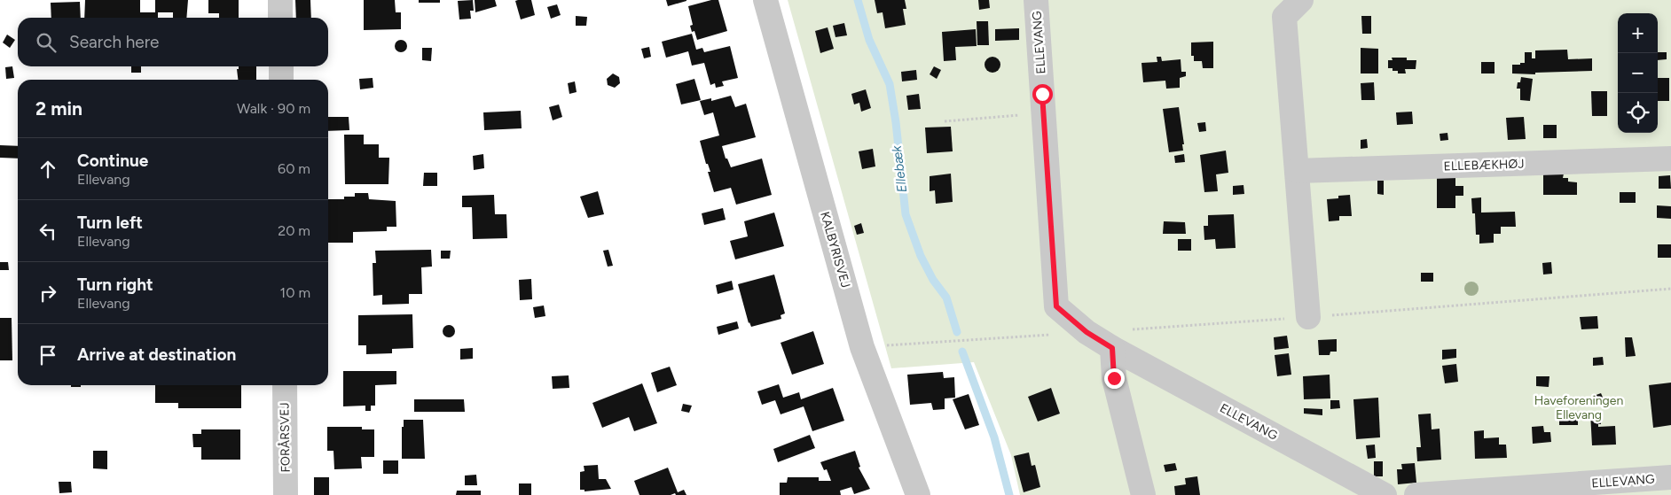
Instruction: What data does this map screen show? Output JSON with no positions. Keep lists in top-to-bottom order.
{
  "streets": {
    "street": [
      "ELLEVANG",
      "ELLEBÆKHØJ",
      "KALBYRISVEJ",
      "FORÅRSVEJ"
    ]
  },
  "water": ["Ellebæk"],
  "parks": ["Haveforeningen Ellevang"],
  "page": {
    "map_buttons": ["+", "−"],
    "search": "Search here",
    "heading": ["2 min", "Walk · 90 m"],
    "list": [
      ["Continue", "Ellevang", "60 m"],
      ["Turn left", "Ellevang", "20 m"],
      ["Turn right", "Ellevang", "10 m"],
      "Arrive at destination"
    ]
  }
}
